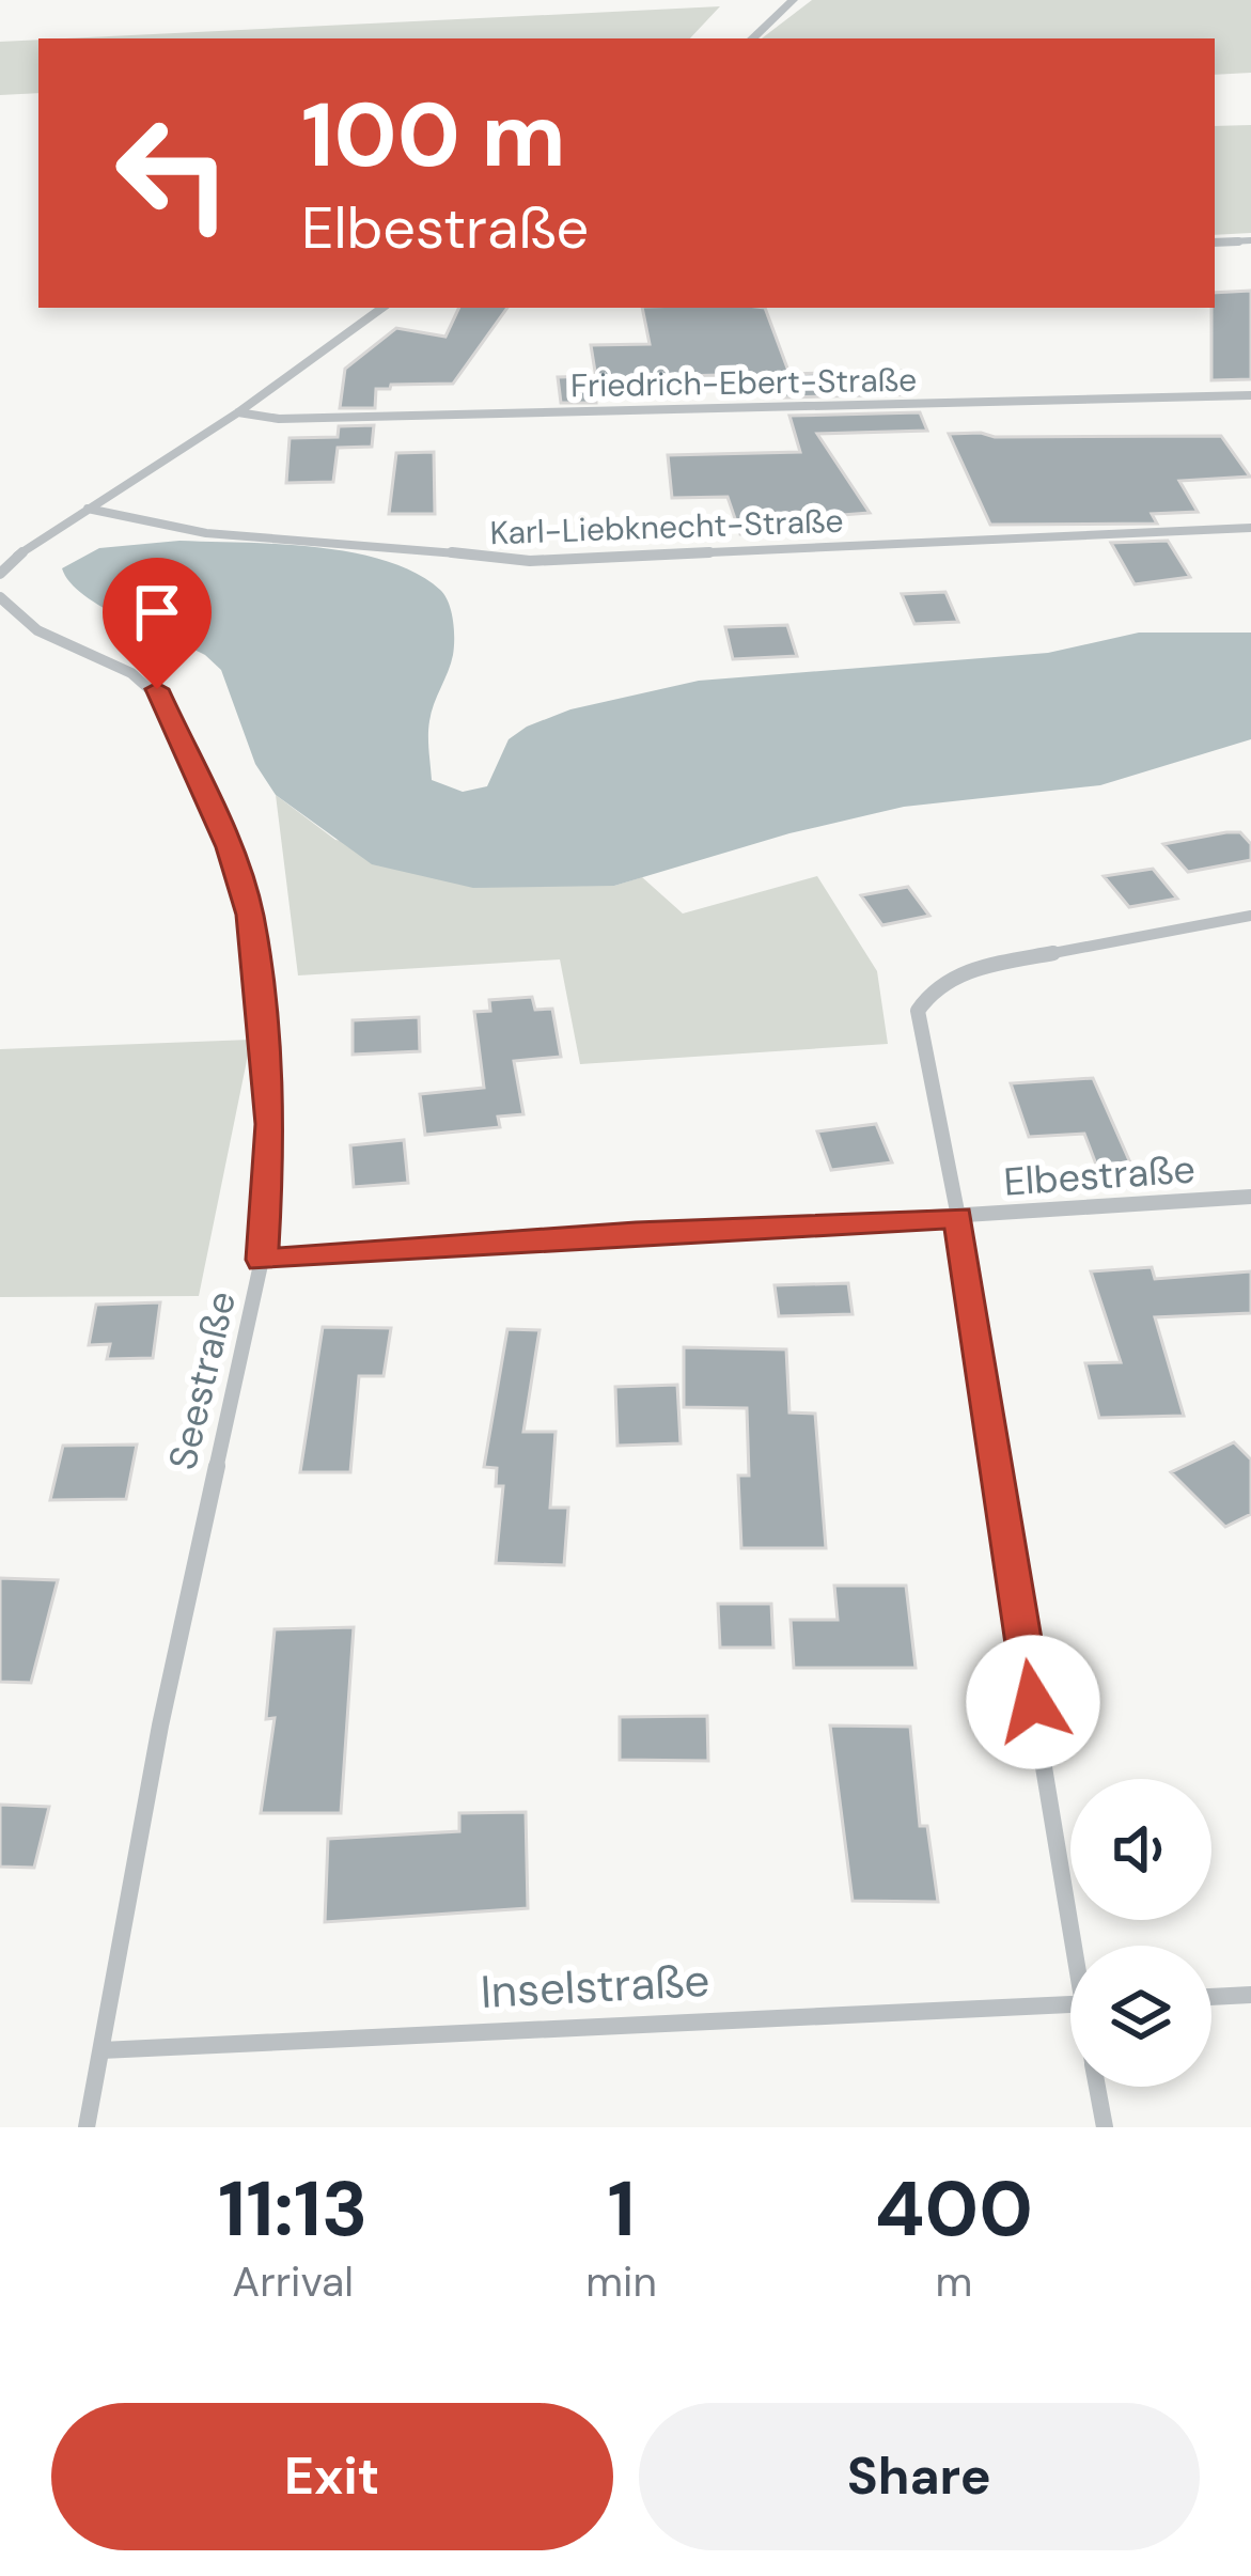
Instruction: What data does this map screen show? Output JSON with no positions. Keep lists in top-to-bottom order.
{
  "streets": {
    "street": [
      "Friedrich-Ebert-Straße",
      "Karl-Liebknecht-Straße",
      "Elbestraße",
      "Seestraße",
      "Inselstraße"
    ]
  },
  "crossings": [
    ["Elbestraße", "Seestraße"],
    ["Seestraße", "Inselstraße"]
  ],
  "page": {
    "turn": ["100 m", "Elbestraße"],
    "eta": [
      "11:13",
      "Arrival",
      "1",
      "min",
      "400",
      "m"
    ],
    "buttons": ["Exit", "Share"]
  }
}
